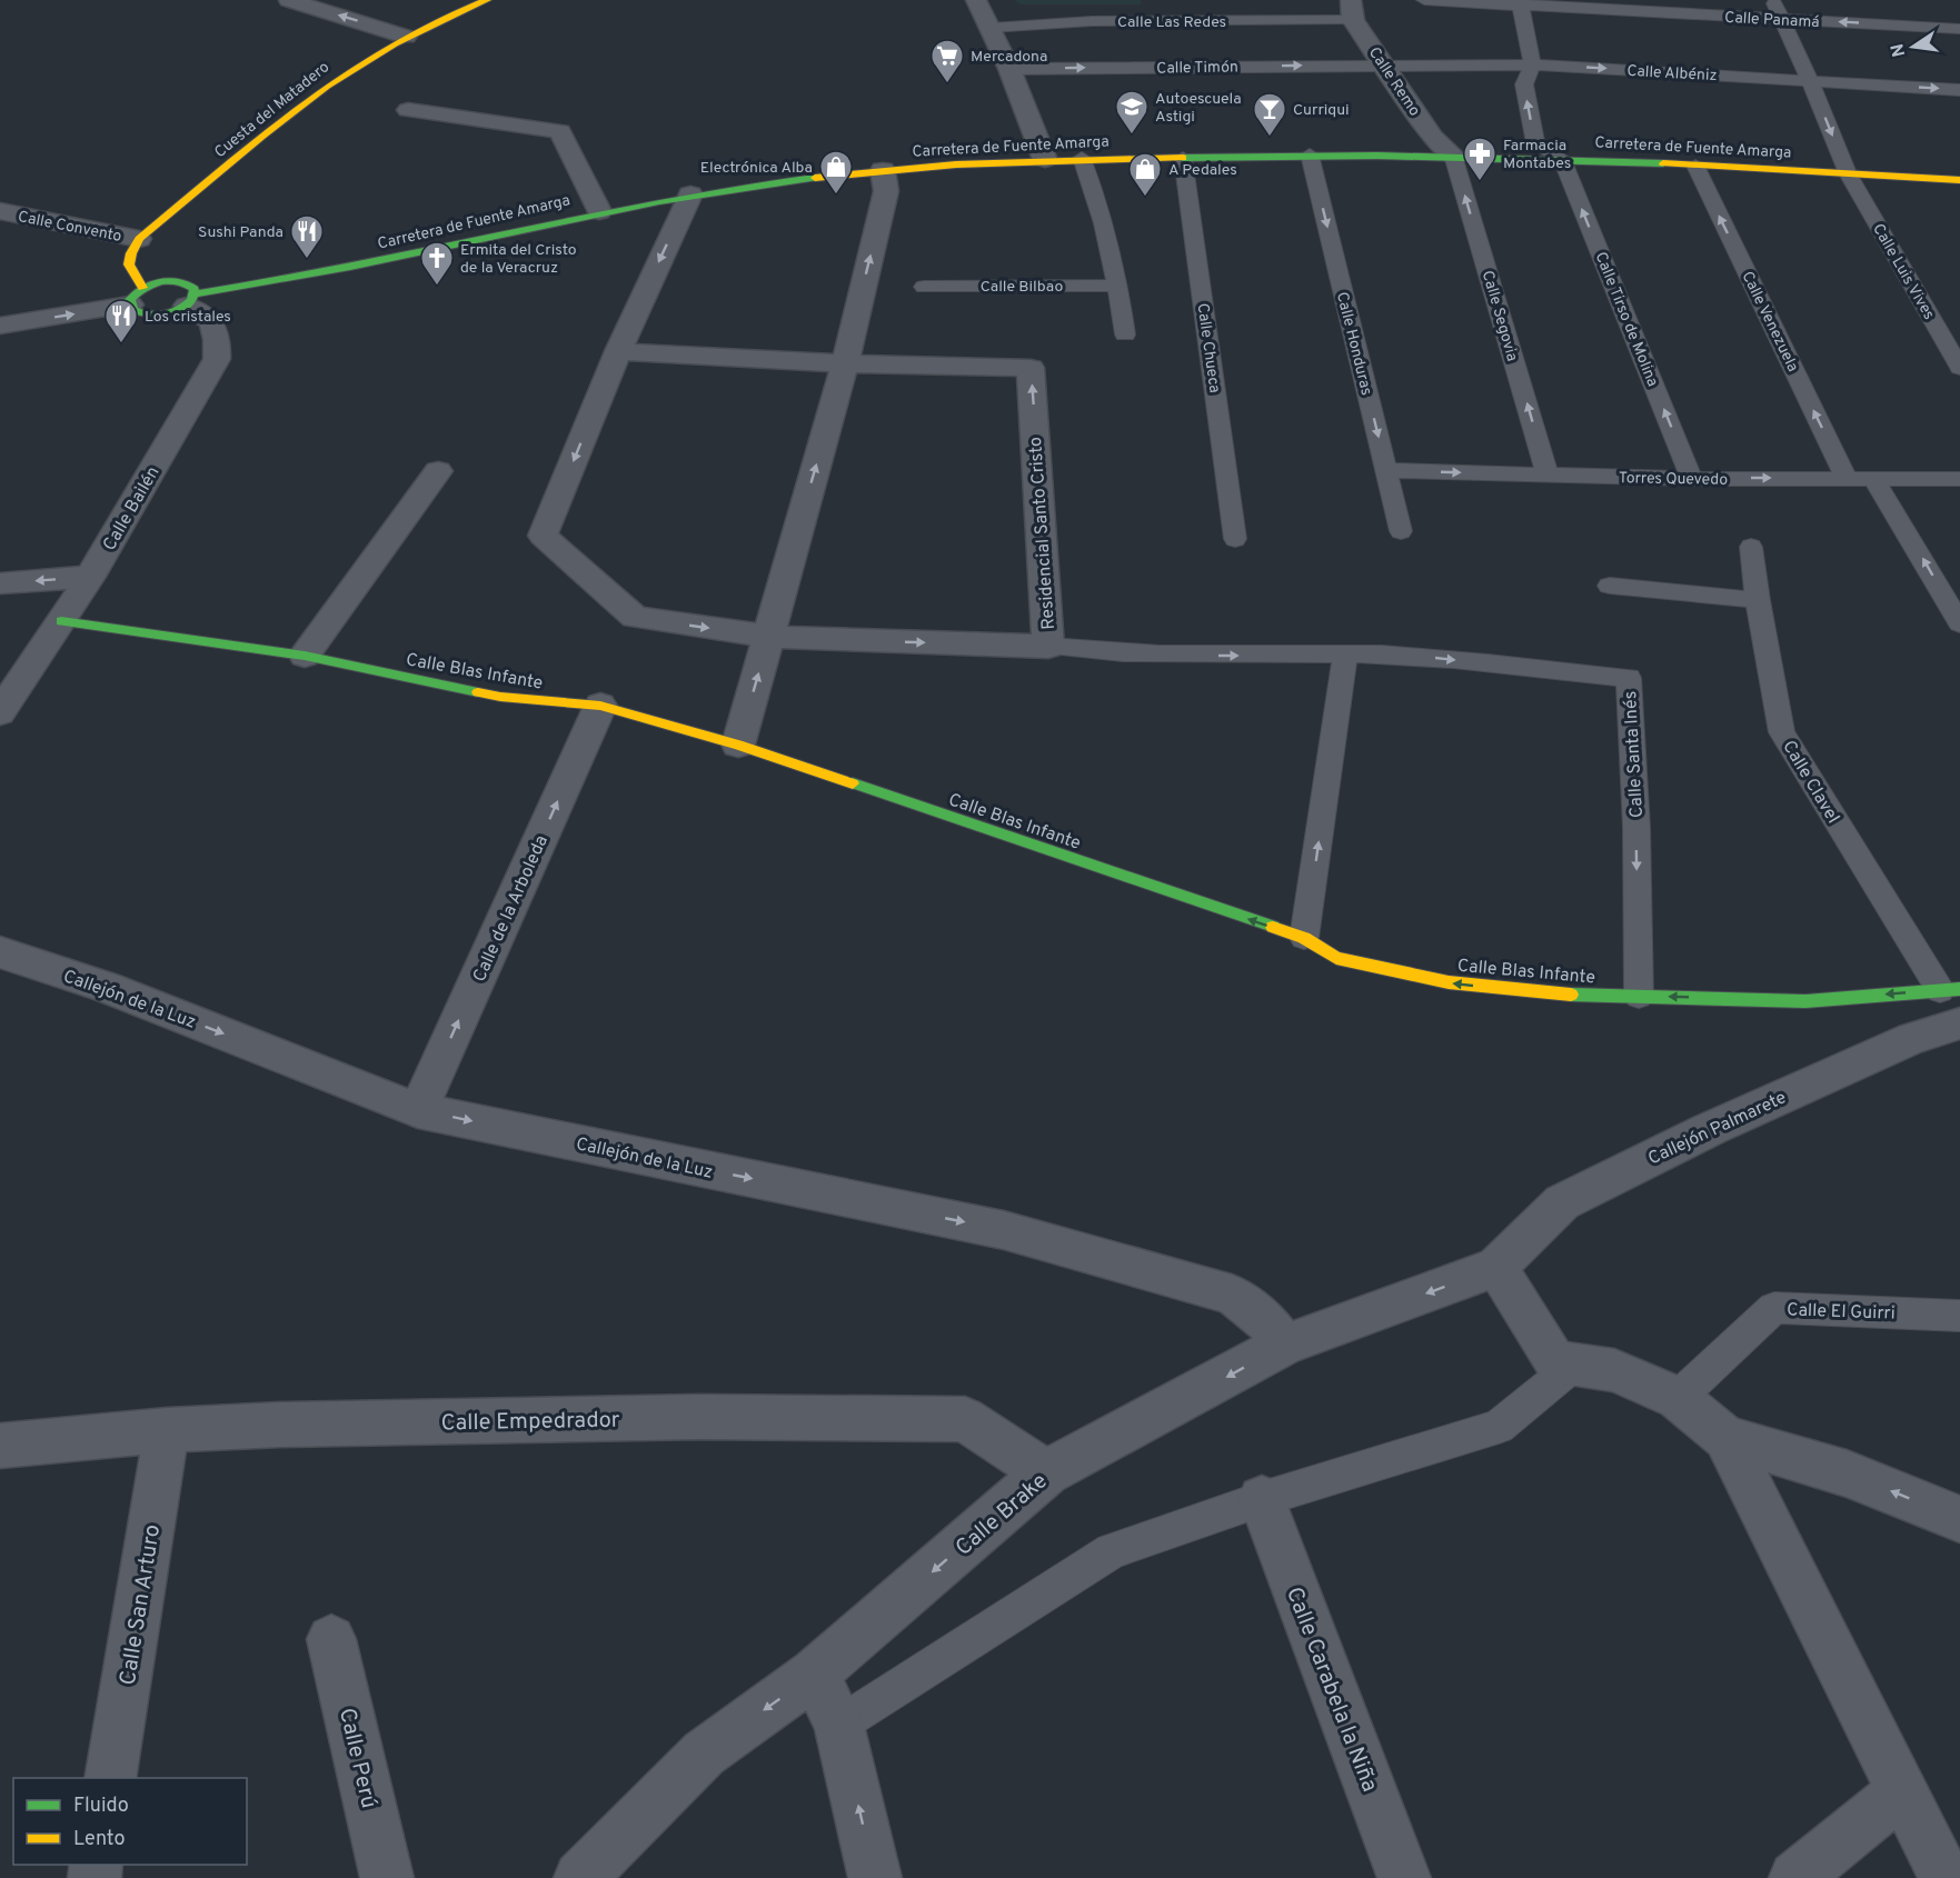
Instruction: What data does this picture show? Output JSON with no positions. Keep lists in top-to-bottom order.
{
  "streets": {
    "street": [
      "Calle Remo",
      "Cuesta del Matadero",
      "Carretera de Fuente Amarga",
      "Calle Convento",
      "Calle Bailén",
      "Residencial Santo Cristo",
      "Calle Blas Infante",
      "Calle de la Arboleda",
      "Callejón de la Luz",
      "Callejón Palmarete",
      "Calle Empedrador",
      "Calle Brake",
      "Calle San Arturo",
      "Calle Carabela la Niña",
      "Calle Perú"
    ],
    "lane": [
      "Calle Panamá",
      "Calle Las Redes",
      "Calle Timón",
      "Calle Albéniz",
      "Calle Luis Vives",
      "Calle Bilbao",
      "Calle Segovia",
      "Calle Tirso de Molina",
      "Calle Venezuela",
      "Calle Honduras",
      "Calle Chueca",
      "Torres Quevedo",
      "Calle Santa Inés",
      "Calle Clavel",
      "Calle El Guirri"
    ]
  },
  "crossings": [
    ["Calle Panamá", "Calle Luis Vives"],
    ["Calle Las Redes", "Calle Remo"],
    ["Calle Timón", "Calle Albéniz"],
    ["Calle Timón", "Calle Remo"],
    ["Calle Albéniz", "Calle Remo"],
    ["Calle Albéniz", "Calle Luis Vives"],
    ["Calle Remo", "Carretera de Fuente Amarga"],
    ["Calle Remo", "Calle Segovia"],
    ["Cuesta del Matadero", "Calle Convento"],
    ["Carretera de Fuente Amarga", "Calle Luis Vives"],
    ["Carretera de Fuente Amarga", "Calle Segovia"],
    ["Carretera de Fuente Amarga", "Calle Tirso de Molina"],
    ["Carretera de Fuente Amarga", "Calle Venezuela"],
    ["Carretera de Fuente Amarga", "Calle Honduras"],
    ["Carretera de Fuente Amarga", "Calle Chueca"],
    ["Carretera de Fuente Amarga", "Calle Bailén"],
    ["Carretera de Fuente Amarga", "Residencial Santo Cristo"],
    ["Calle Segovia", "Torres Quevedo"],
    ["Calle Tirso de Molina", "Torres Quevedo"],
    ["Calle Venezuela", "Torres Quevedo"],
    ["Calle Honduras", "Torres Quevedo"],
    ["Calle Bailén", "Calle Blas Infante"],
    ["Residencial Santo Cristo", "Calle Santa Inés"],
    ["Calle Blas Infante", "Calle Santa Inés"],
    ["Calle Blas Infante", "Calle Clavel"],
    ["Calle Blas Infante", "Calle de la Arboleda"],
    ["Calle de la Arboleda", "Callejón de la Luz"],
    ["Callejón de la Luz", "Calle Brake"],
    ["Callejón Palmarete", "Calle Brake"],
    ["Calle Empedrador", "Calle Brake"],
    ["Calle Empedrador", "Calle San Arturo"]
  ],
  "one_way": [
    "Calle Timón",
    "Calle Albéniz",
    "Calle Segovia",
    "Calle Tirso de Molina",
    "Calle Venezuela",
    "Torres Quevedo",
    "Calle Blas Infante",
    "Calle de la Arboleda",
    "Callejón de la Luz",
    "Calle Brake"
  ],
  "places": {
    "supermarket": ["Mercadona"],
    "school or university": ["Autoescuela Astigi"],
    "bar": ["Curriqui"],
    "pharmacy": ["Farmacia Montabes"],
    "shop": ["Electrónica Alba", "A Pedales"],
    "restaurant": ["Sushi Panda", "Los cristales"],
    "church": ["Ermita del Cristo de la Veracruz"]
  },
  "legend": ["Fluido", "Lento"],
  "north": "left"
}
